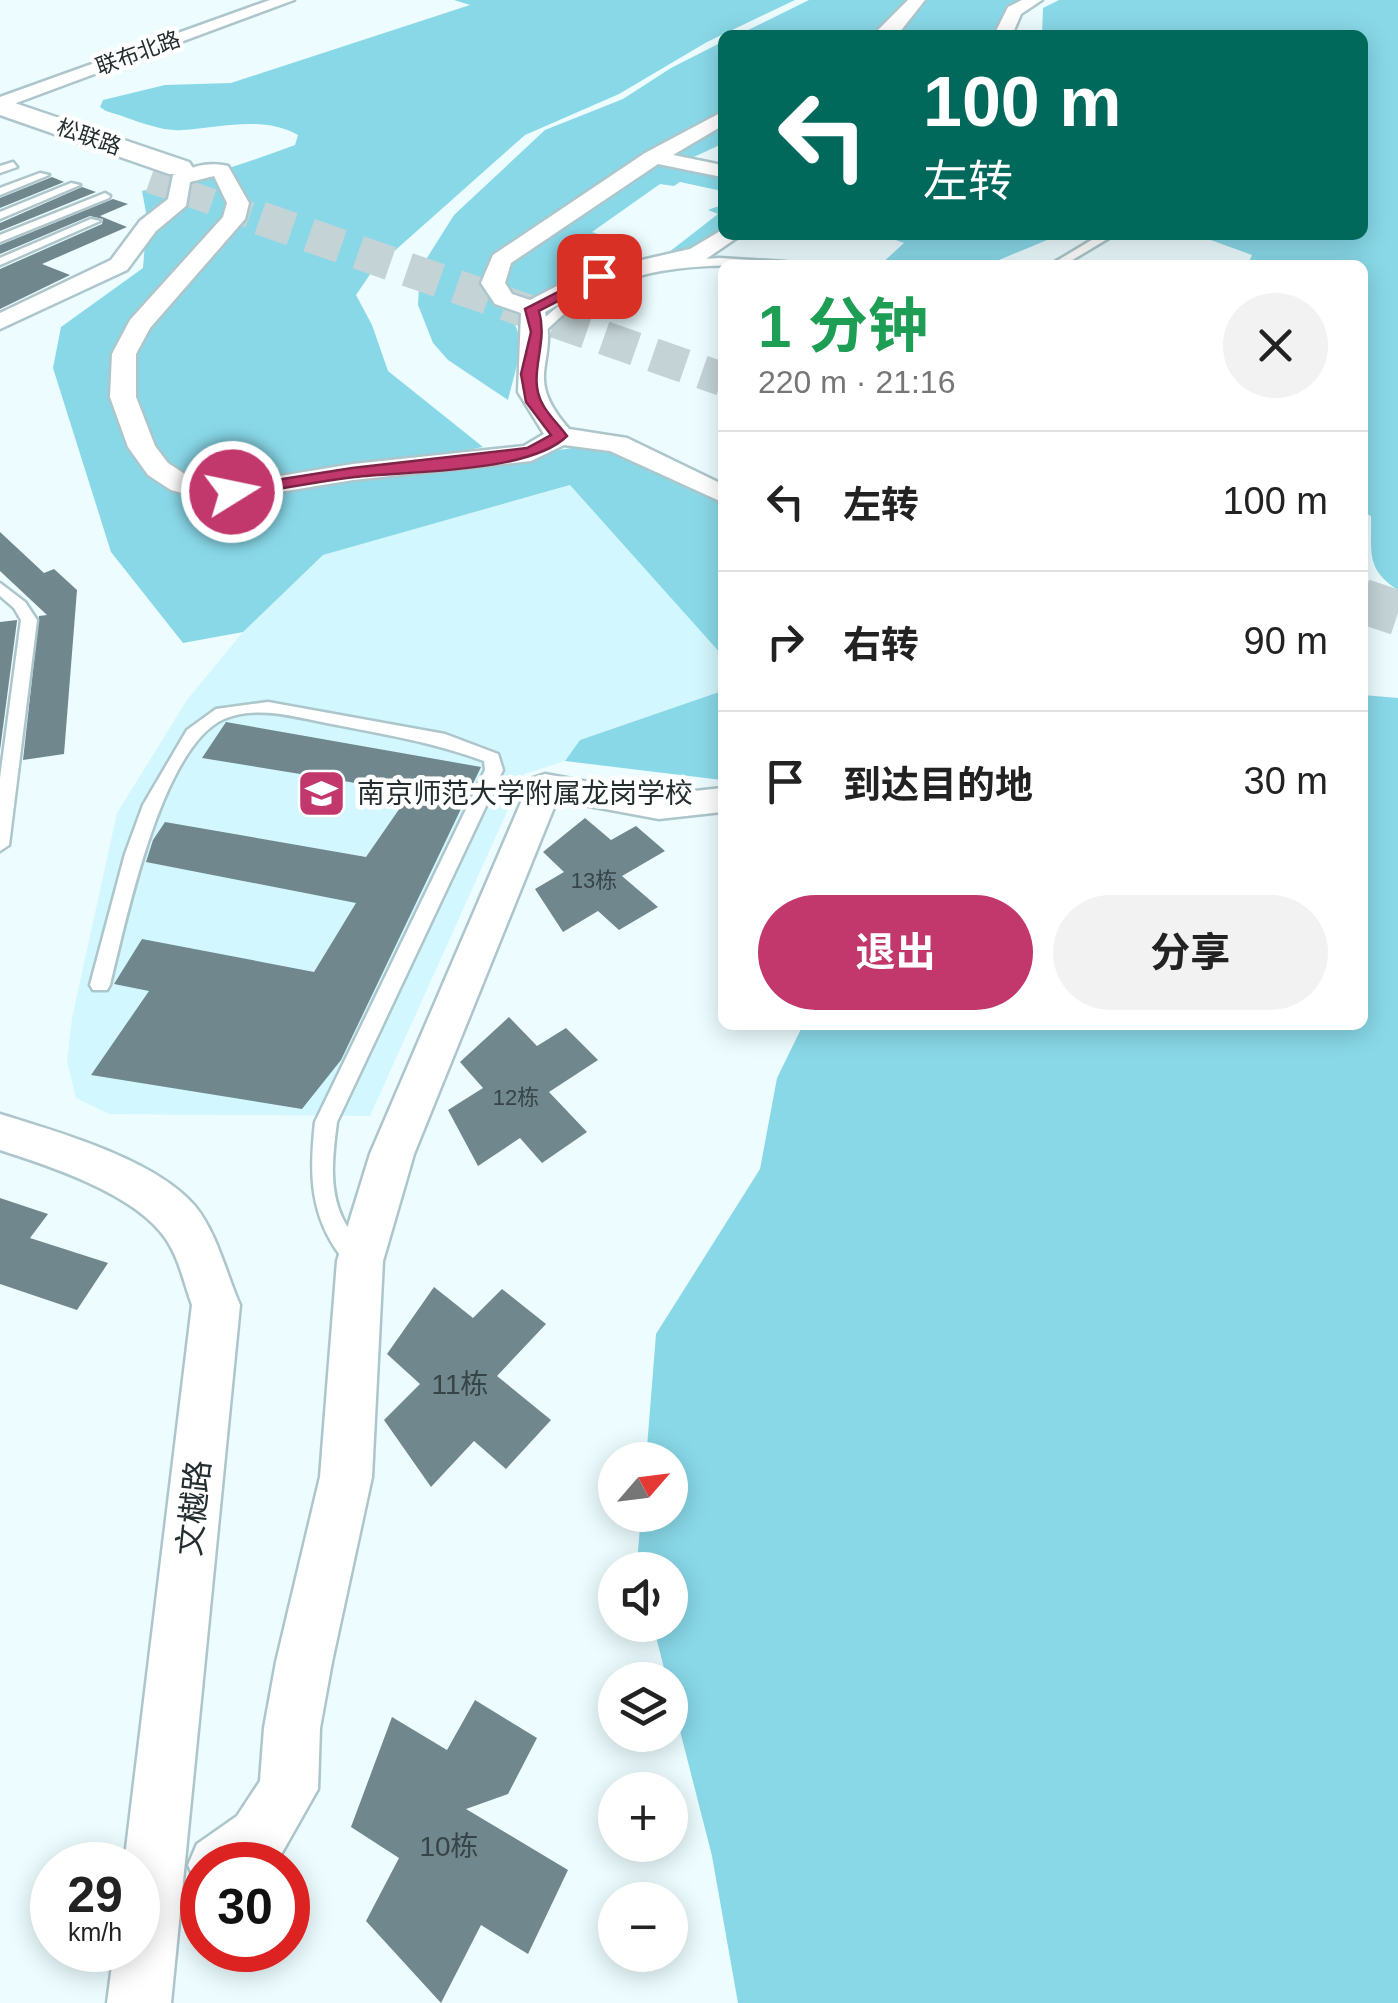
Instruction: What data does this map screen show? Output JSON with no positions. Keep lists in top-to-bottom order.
{
  "streets": {
    "street": ["联布北路", "松联路", "文樾路"]
  },
  "crossings": [
    ["联布北路", "松联路"]
  ],
  "places": {
    "school or university": ["南京师范大学附属龙岗学校"]
  },
  "house_numbers": [
    "13栋",
    "12栋",
    "11栋",
    "10栋"
  ],
  "north": "top right",
  "page": {
    "turn": ["100 m", "左转"],
    "heading": ["1 分钟", "220 m · 21:16"],
    "list": [
      {
        "name": "左转",
        "value": "100 m"
      },
      {
        "name": "右转",
        "value": "90 m"
      },
      {
        "name": "到达目的地",
        "value": "30 m"
      }
    ],
    "buttons": ["退出", "分享"],
    "map_buttons": ["+", "−"],
    "speed": "29 km/h",
    "limit": "30"
  }
}
